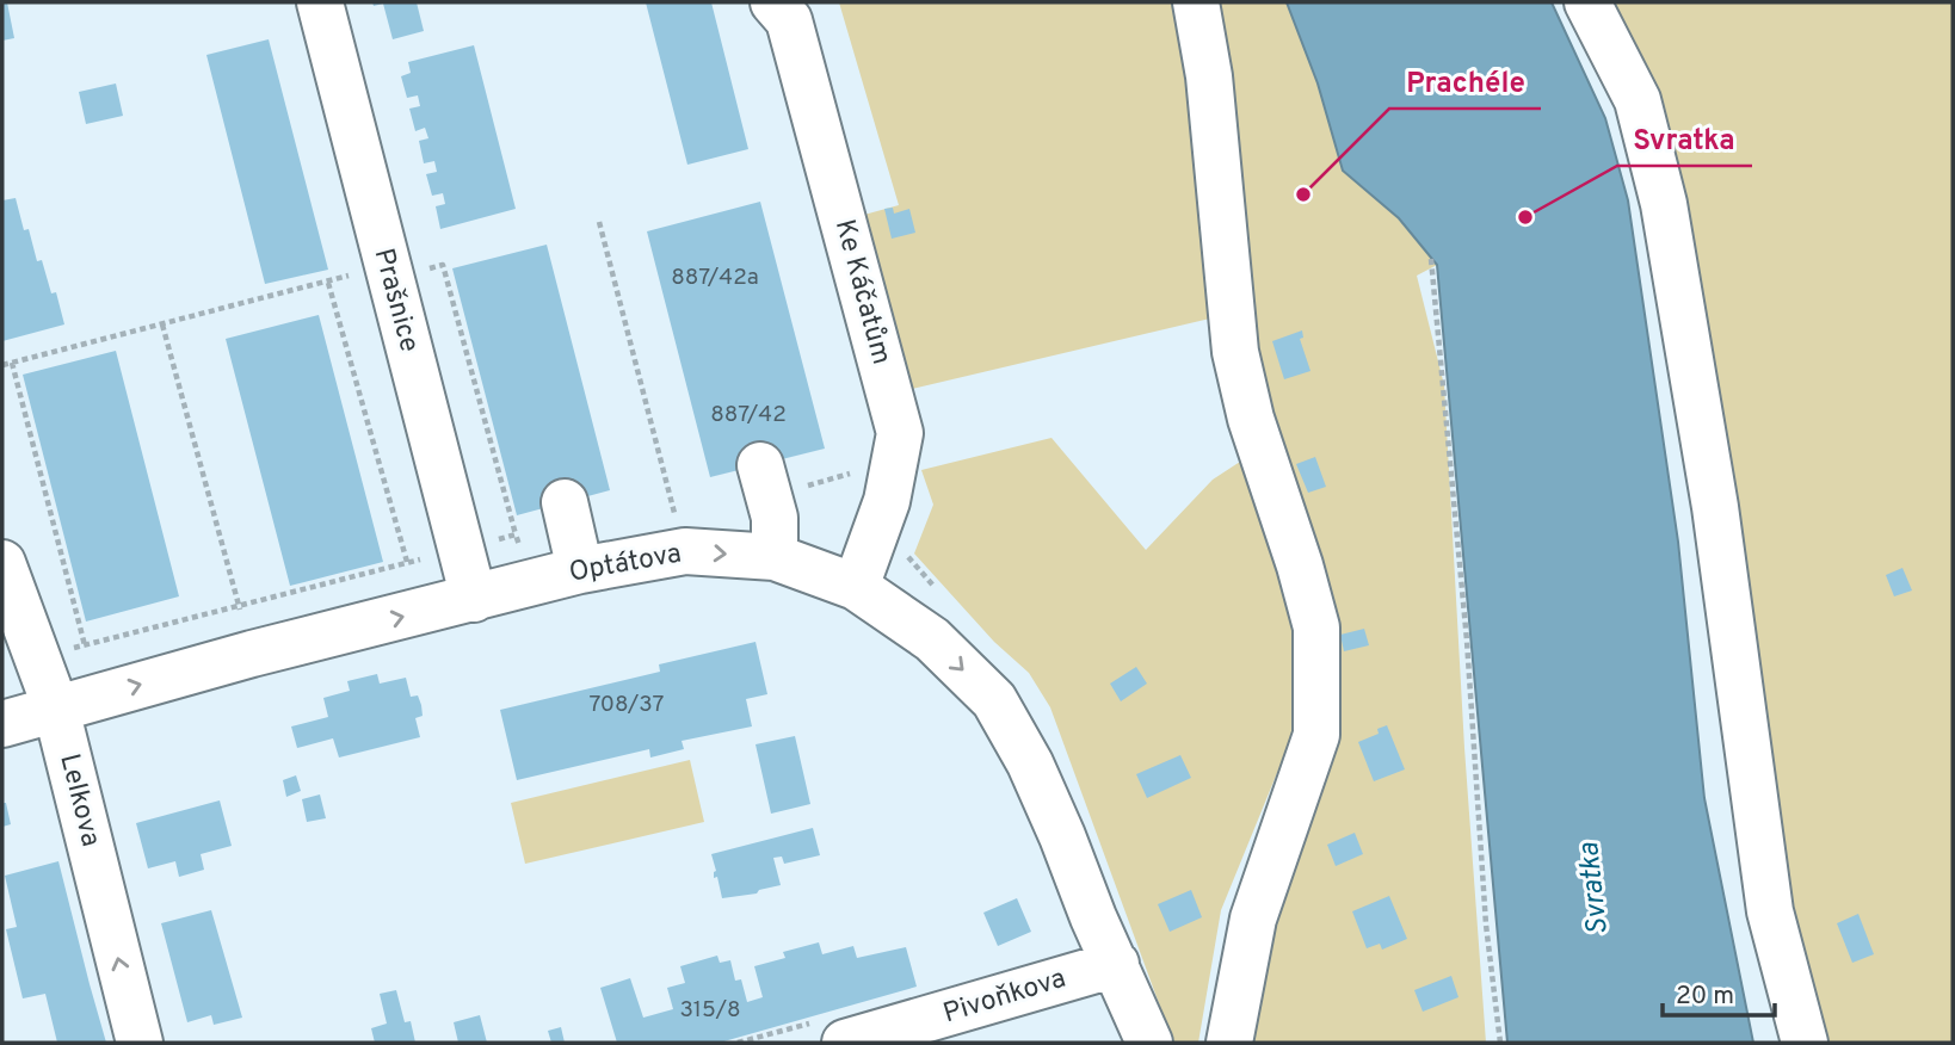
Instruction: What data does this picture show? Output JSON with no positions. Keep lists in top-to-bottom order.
{
  "streets": {
    "street": [
      "Ke Káčatům",
      "Prašnice",
      "Optátova",
      "Lelkova",
      "Pivoňkova"
    ]
  },
  "crossings": [
    ["Ke Káčatům", "Optátova"],
    ["Prašnice", "Optátova"],
    ["Optátova", "Lelkova"],
    ["Optátova", "Pivoňkova"]
  ],
  "one_way": ["Optátova", "Lelkova"],
  "water": ["Svratka"],
  "places": ["Prachéle", "Svratka"],
  "house_numbers": [
    "887/42a",
    "887/42",
    "708/37",
    "315/8"
  ],
  "scale_bar": "20 m"
}
